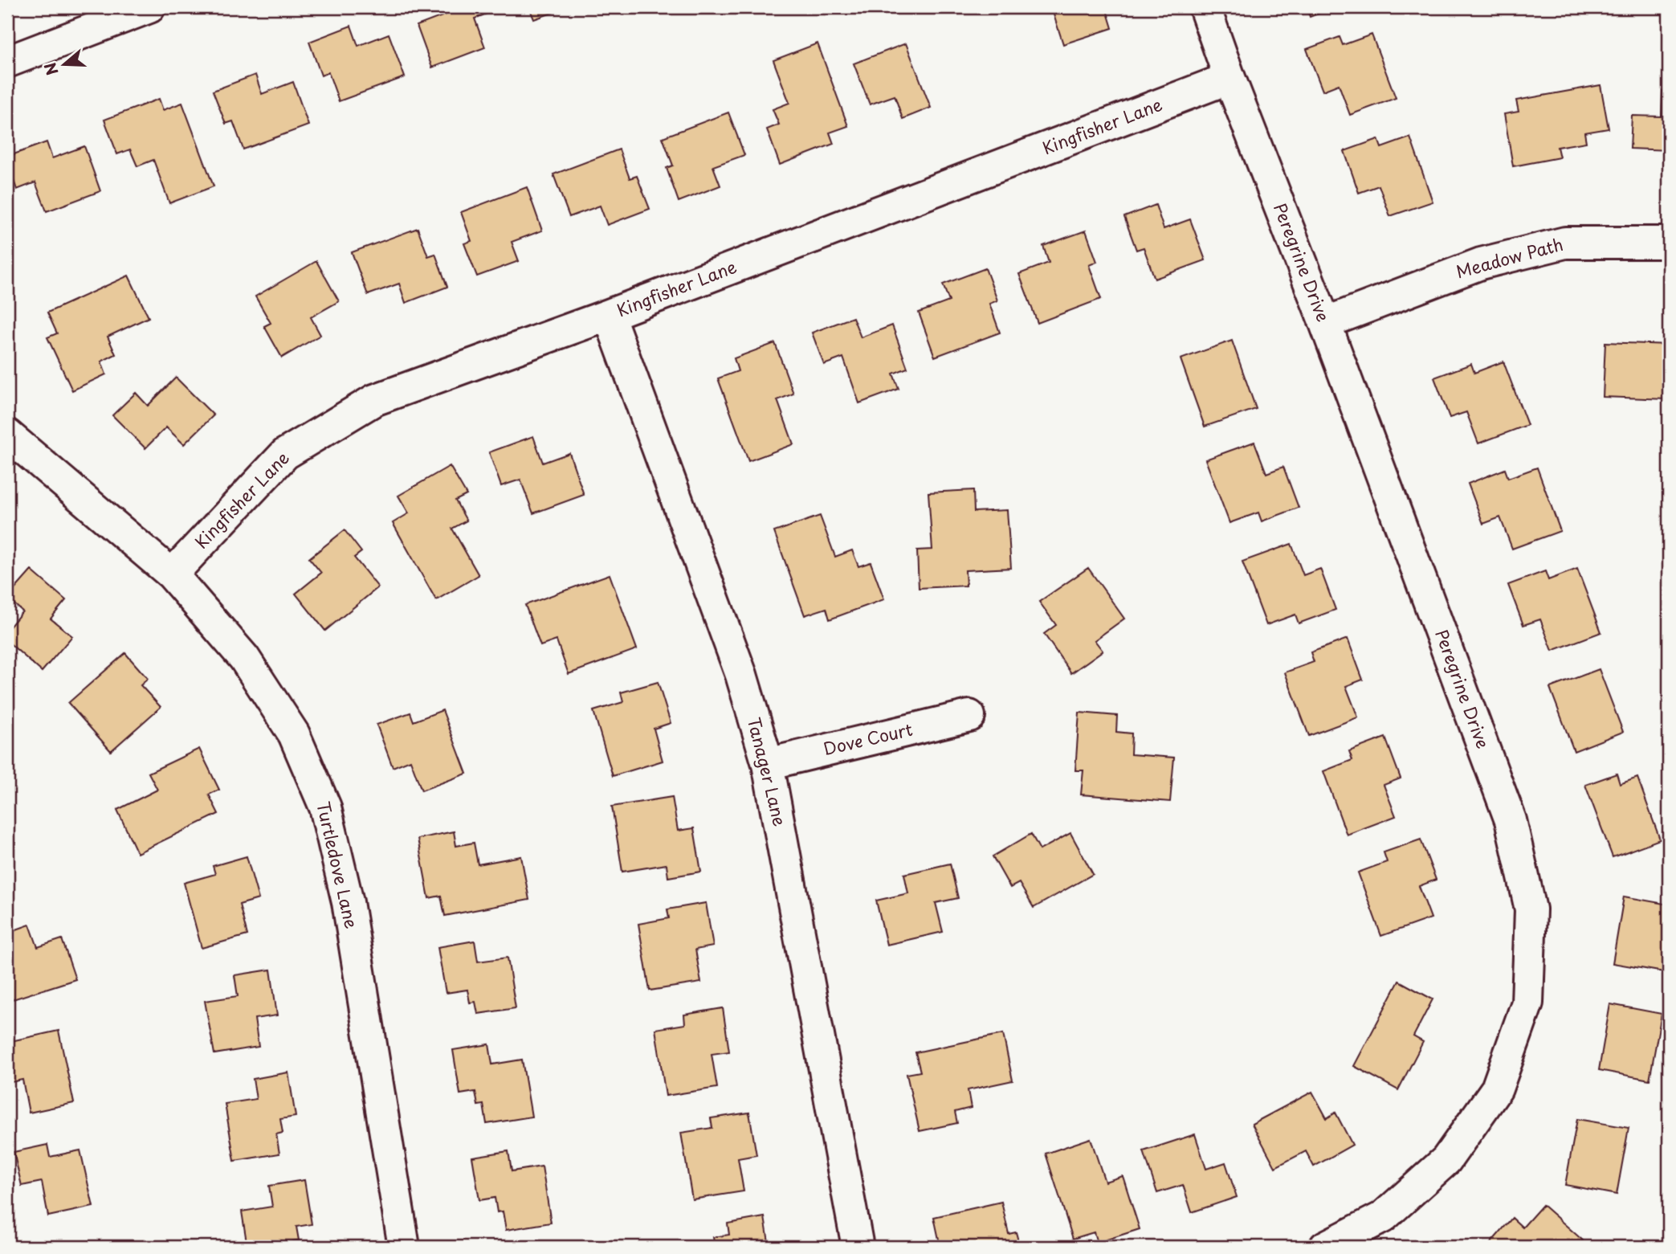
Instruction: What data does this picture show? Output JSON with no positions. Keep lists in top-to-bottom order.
{
  "streets": {
    "street": [
      "Kingfisher Lane",
      "Meadow Path",
      "Peregrine Drive",
      "Dove Court",
      "Tanager Lane",
      "Turtledove Lane"
    ]
  },
  "crossings": [
    ["Kingfisher Lane", "Peregrine Drive"],
    ["Kingfisher Lane", "Tanager Lane"],
    ["Kingfisher Lane", "Turtledove Lane"],
    ["Meadow Path", "Peregrine Drive"],
    ["Dove Court", "Tanager Lane"]
  ],
  "north": "left"
}
